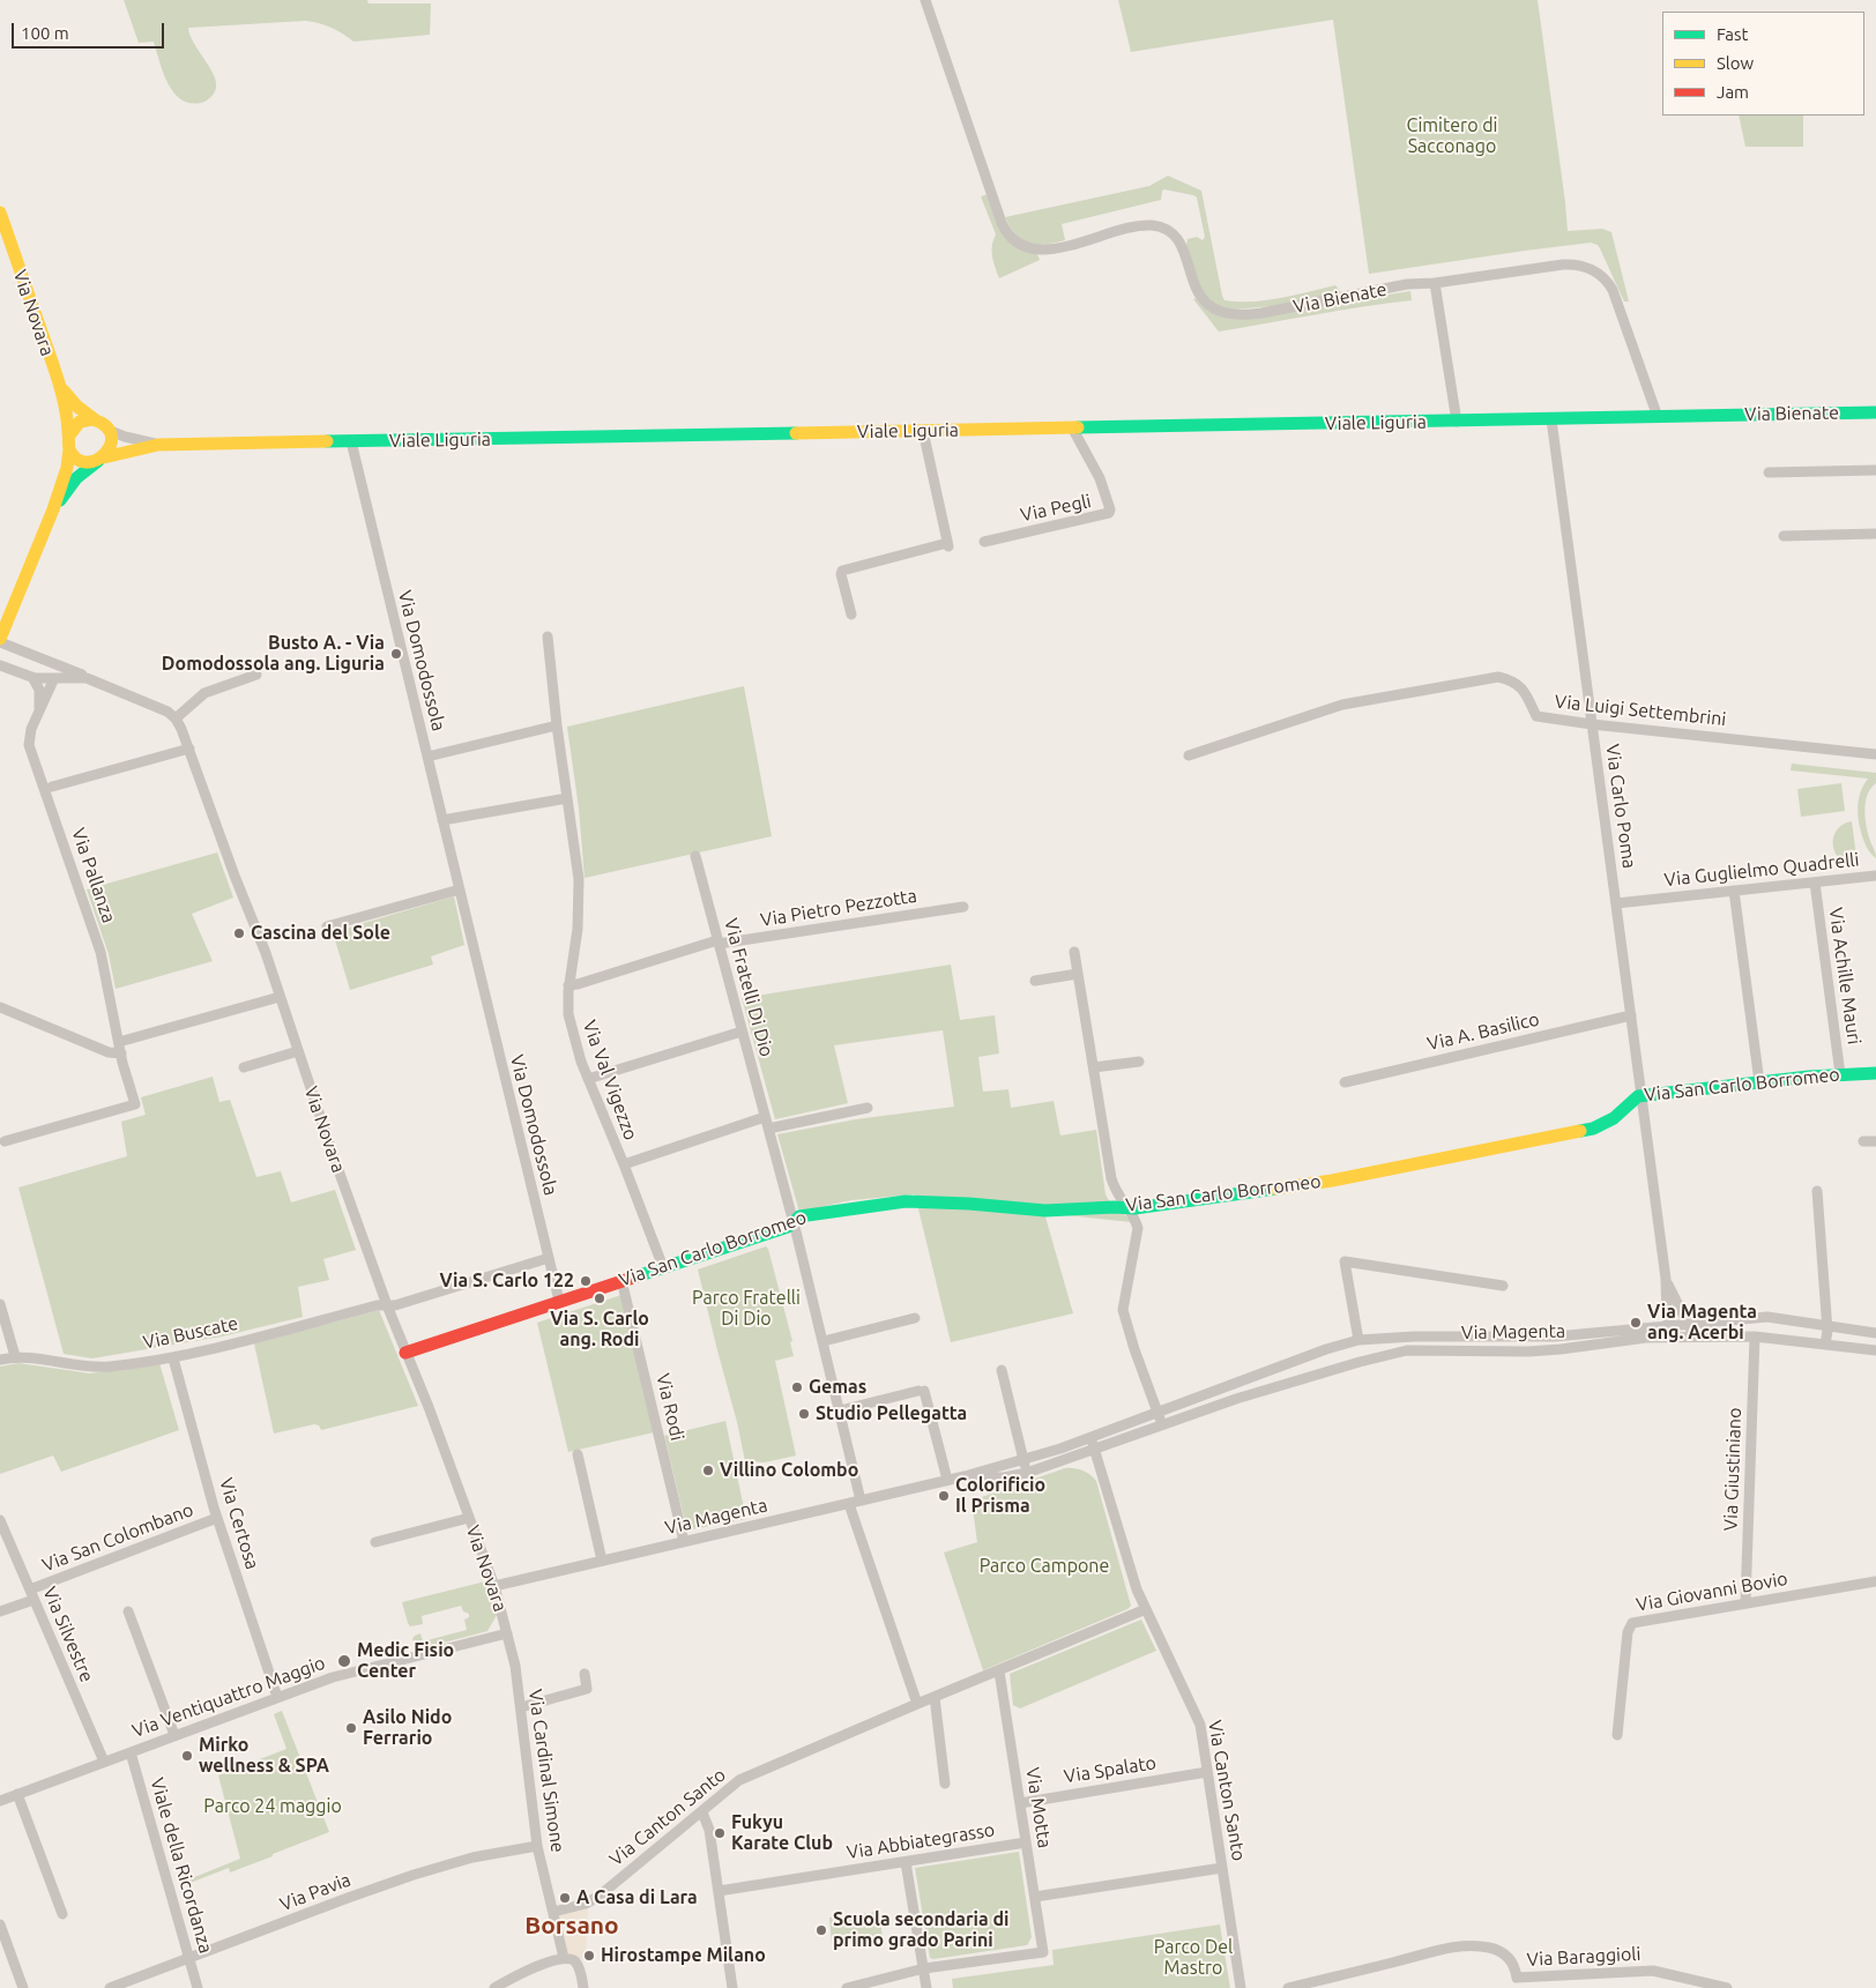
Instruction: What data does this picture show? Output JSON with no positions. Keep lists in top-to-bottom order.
{
  "streets": {
    "street": [
      "Via Bienate",
      "Via Novara",
      "Viale Liguria",
      "Via Pegli",
      "Via Domodossola",
      "Via Luigi Settembrini",
      "Via Carlo Poma",
      "Via Guglielmo Quadrelli",
      "Via Pallanza",
      "Via Pietro Pezzotta",
      "Via Achille Mauri",
      "Via Fratelli Di Dio",
      "Via A. Basilico",
      "Via Val Vigezzo",
      "Via San Carlo Borromeo",
      "Via Magenta",
      "Via Buscate",
      "Via Rodi",
      "Via Giustiniano",
      "Via Certosa",
      "Via San Colombano",
      "Via Giovanni Bovio",
      "Via Silvestre",
      "Via Ventiquattro Maggio",
      "Via Spalato",
      "Via Cardinal Simone",
      "Via Canton Santo",
      "Via Motta",
      "Via Abbiategrasso",
      "Viale della Ricordanza",
      "Via Pavia",
      "Via Baraggioli"
    ]
  },
  "crossings": [
    ["Via Bienate", "Viale Liguria"],
    ["Via Novara", "Viale Liguria"],
    ["Via Novara", "Via San Carlo Borromeo"],
    ["Via Novara", "Via Magenta"],
    ["Via Novara", "Via Buscate"],
    ["Via Novara", "Via Ventiquattro Maggio"],
    ["Via Novara", "Via Cardinal Simone"],
    ["Viale Liguria", "Via Pegli"],
    ["Viale Liguria", "Via Domodossola"],
    ["Viale Liguria", "Via Carlo Poma"],
    ["Via Domodossola", "Via San Carlo Borromeo"],
    ["Via Domodossola", "Via Buscate"],
    ["Via Luigi Settembrini", "Via Carlo Poma"],
    ["Via Carlo Poma", "Via Guglielmo Quadrelli"],
    ["Via Carlo Poma", "Via A. Basilico"],
    ["Via Carlo Poma", "Via San Carlo Borromeo"],
    ["Via Guglielmo Quadrelli", "Via Achille Mauri"],
    ["Via Pietro Pezzotta", "Via Fratelli Di Dio"],
    ["Via Pietro Pezzotta", "Via Val Vigezzo"],
    ["Via Achille Mauri", "Via San Carlo Borromeo"],
    ["Via Fratelli Di Dio", "Via San Carlo Borromeo"],
    ["Via Fratelli Di Dio", "Via Magenta"],
    ["Via Val Vigezzo", "Via San Carlo Borromeo"],
    ["Via San Carlo Borromeo", "Via Rodi"],
    ["Via Magenta", "Via Rodi"],
    ["Via Magenta", "Via Giustiniano"],
    ["Via Magenta", "Via Canton Santo"],
    ["Via Buscate", "Via Certosa"],
    ["Via Giustiniano", "Via Giovanni Bovio"],
    ["Via Certosa", "Via San Colombano"],
    ["Via Certosa", "Via Ventiquattro Maggio"],
    ["Via San Colombano", "Via Silvestre"],
    ["Via Silvestre", "Via Ventiquattro Maggio"],
    ["Via Ventiquattro Maggio", "Via Cardinal Simone"],
    ["Via Ventiquattro Maggio", "Viale della Ricordanza"],
    ["Via Spalato", "Via Canton Santo"],
    ["Via Spalato", "Via Motta"],
    ["Via Cardinal Simone", "Via Canton Santo"],
    ["Via Cardinal Simone", "Via Pavia"],
    ["Via Canton Santo", "Via Motta"],
    ["Via Motta", "Via Abbiategrasso"],
    ["Viale della Ricordanza", "Via Pavia"]
  ],
  "districts": ["Borsano"],
  "parks": [
    "Cimitero di Sacconago",
    "Parco Fratelli Di Dio",
    "Parco Campone",
    "Parco 24 maggio",
    "Parco Del Mastro"
  ],
  "places": [
    "Busto A. - Via Domodossola ang. Liguria",
    "Cascina del Sole",
    "Via S. Carlo 122",
    "Via S. Carlo ang. Rodi",
    "Via Magenta ang. Acerbi",
    "Gemas",
    "Studio Pellegatta",
    "Villino Colombo",
    "Colorificio Il Prisma",
    "Medic Fisio Center",
    "Asilo Nido Ferrario",
    "Mirko wellness & SPA",
    "Fukyu Karate Club",
    "A Casa di Lara",
    "Scuola secondaria di primo grado Parini",
    "Hirostampe Milano"
  ],
  "legend": ["Fast", "Slow", "Jam"],
  "scale_bar": "100 m"
}
